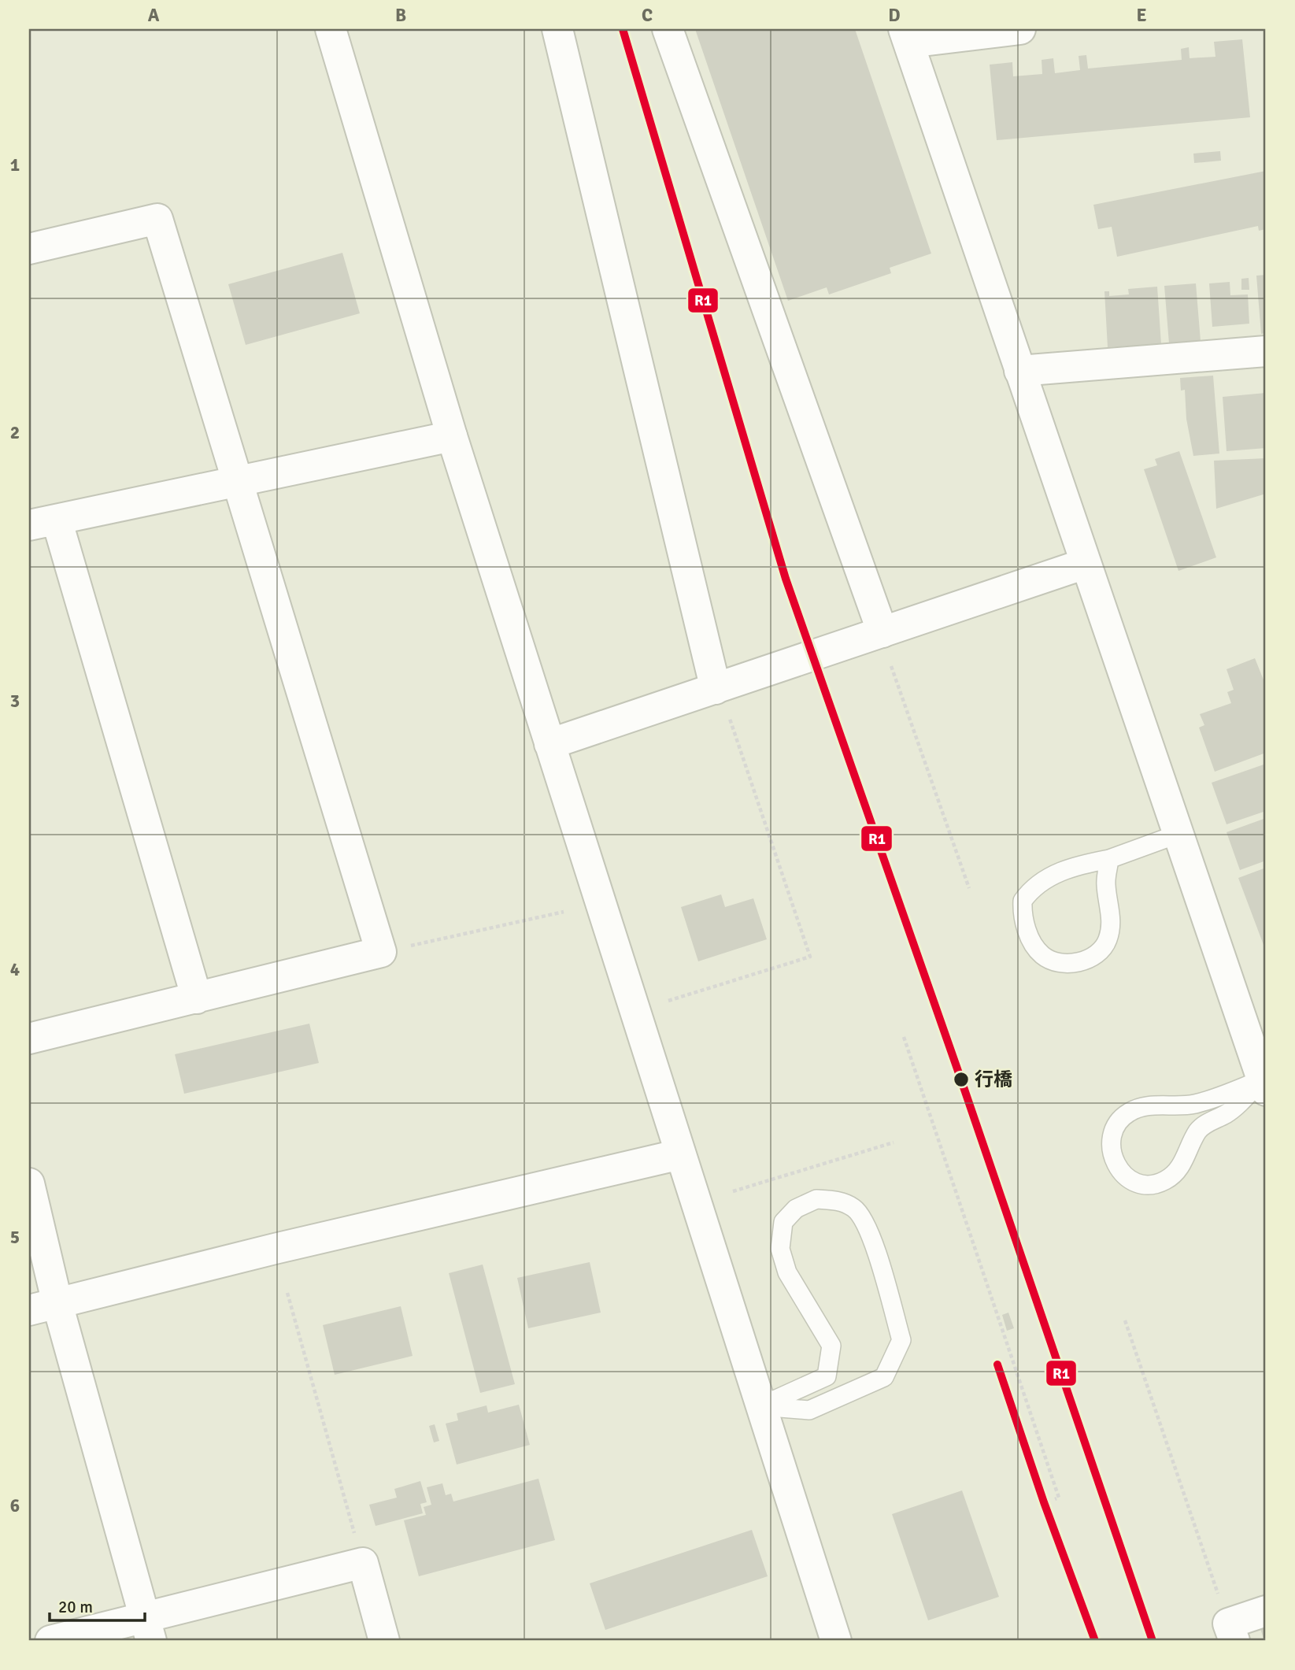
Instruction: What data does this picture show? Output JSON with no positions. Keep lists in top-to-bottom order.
{
  "places": ["行橋"],
  "lines": ["transit line R1"],
  "scale_bar": "20 m",
  "grid": {
    "columns": [
      "A",
      "B",
      "C",
      "D",
      "E"
    ],
    "rows": [
      "1",
      "2",
      "3",
      "4",
      "5",
      "6"
    ]
  }
}
